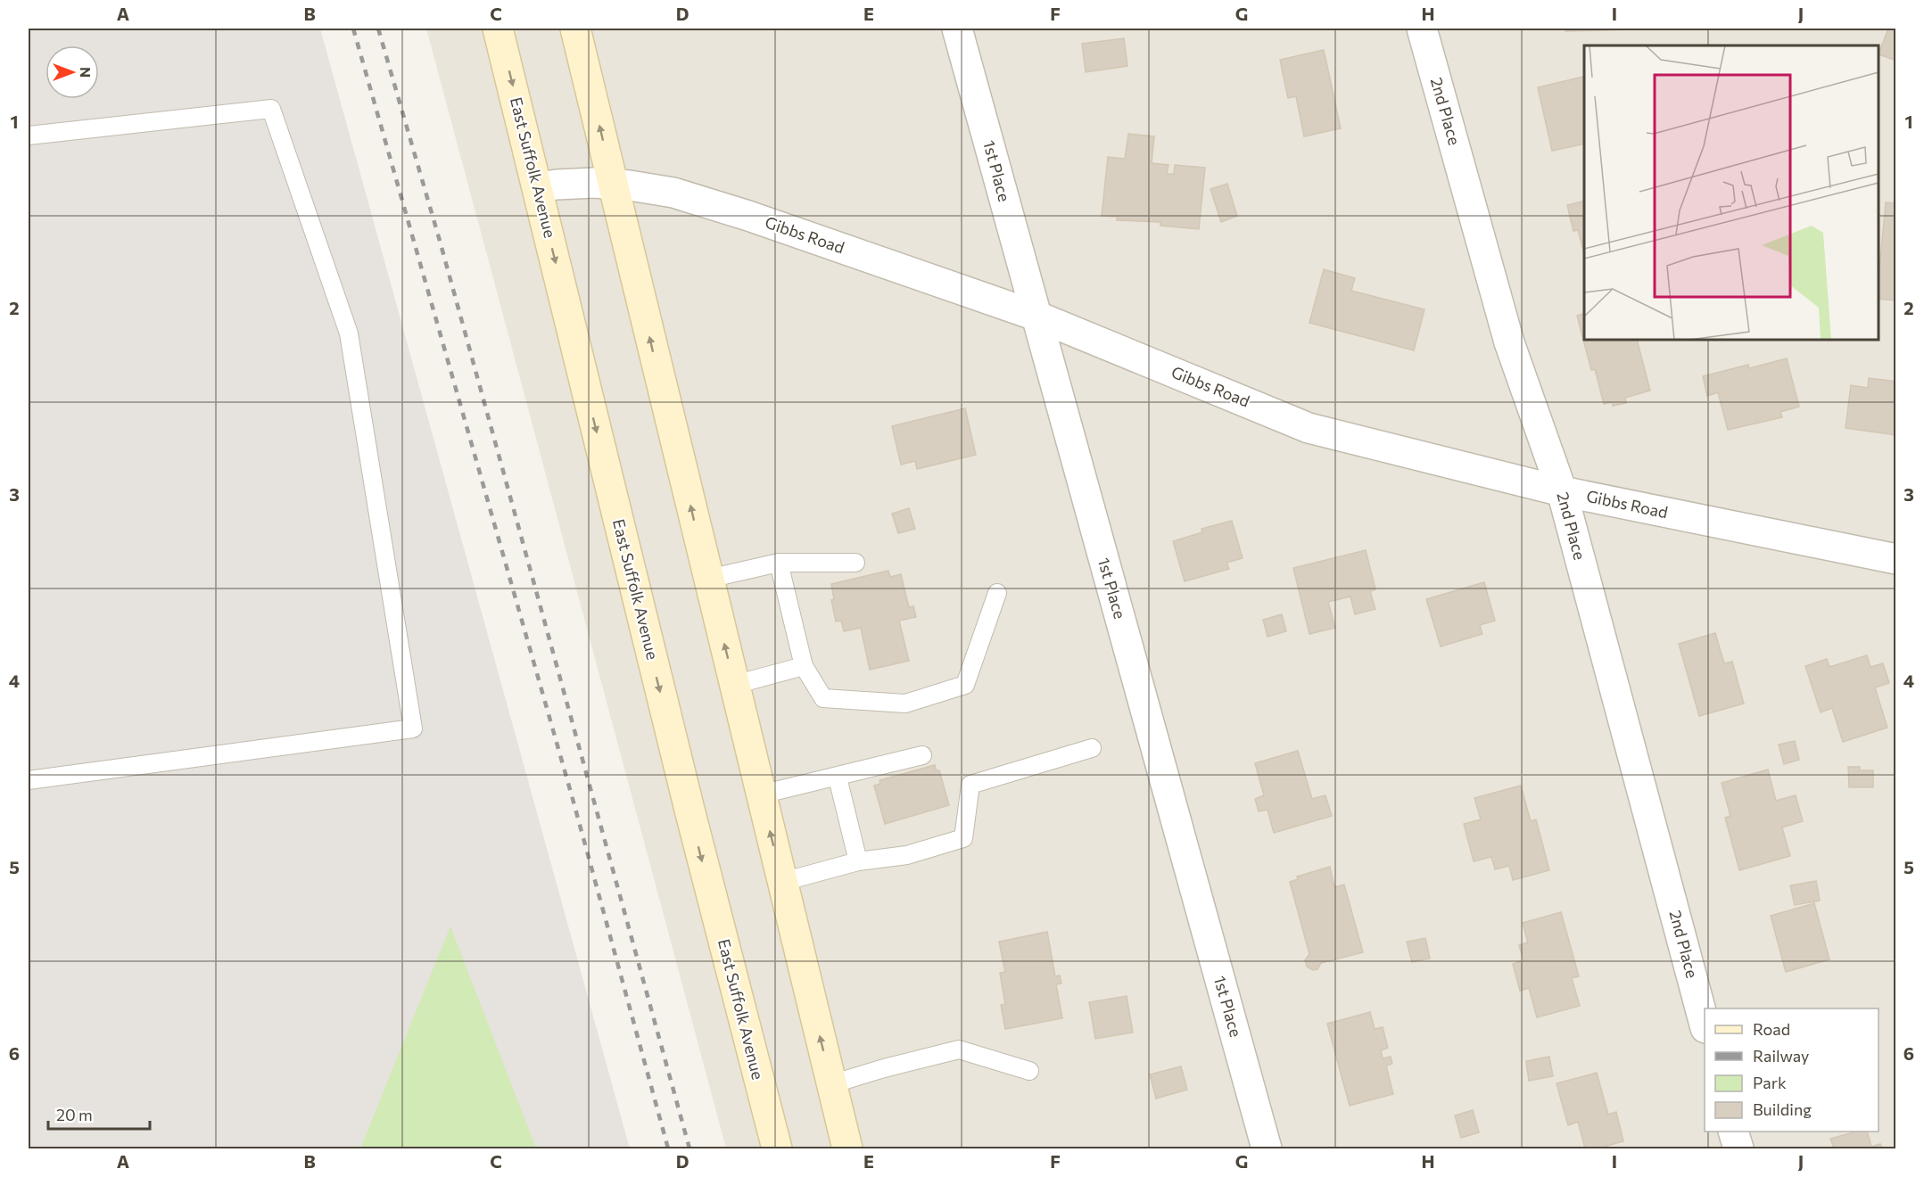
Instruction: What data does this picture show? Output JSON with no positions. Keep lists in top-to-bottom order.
{
  "streets": {
    "main road": ["East Suffolk Avenue"],
    "street": ["2nd Place", "1st Place", "Gibbs Road"]
  },
  "crossings": [
    ["2nd Place", "Gibbs Road"],
    ["East Suffolk Avenue", "Gibbs Road"],
    ["1st Place", "Gibbs Road"]
  ],
  "legend": [
    "Road",
    "Railway",
    "Park",
    "Building"
  ],
  "scale_bar": "20 m",
  "north": "right",
  "grid": {
    "columns": [
      "A",
      "B",
      "C",
      "D",
      "E",
      "F",
      "G",
      "H",
      "I",
      "J"
    ],
    "rows": [
      "1",
      "2",
      "3",
      "4",
      "5",
      "6"
    ]
  }
}
